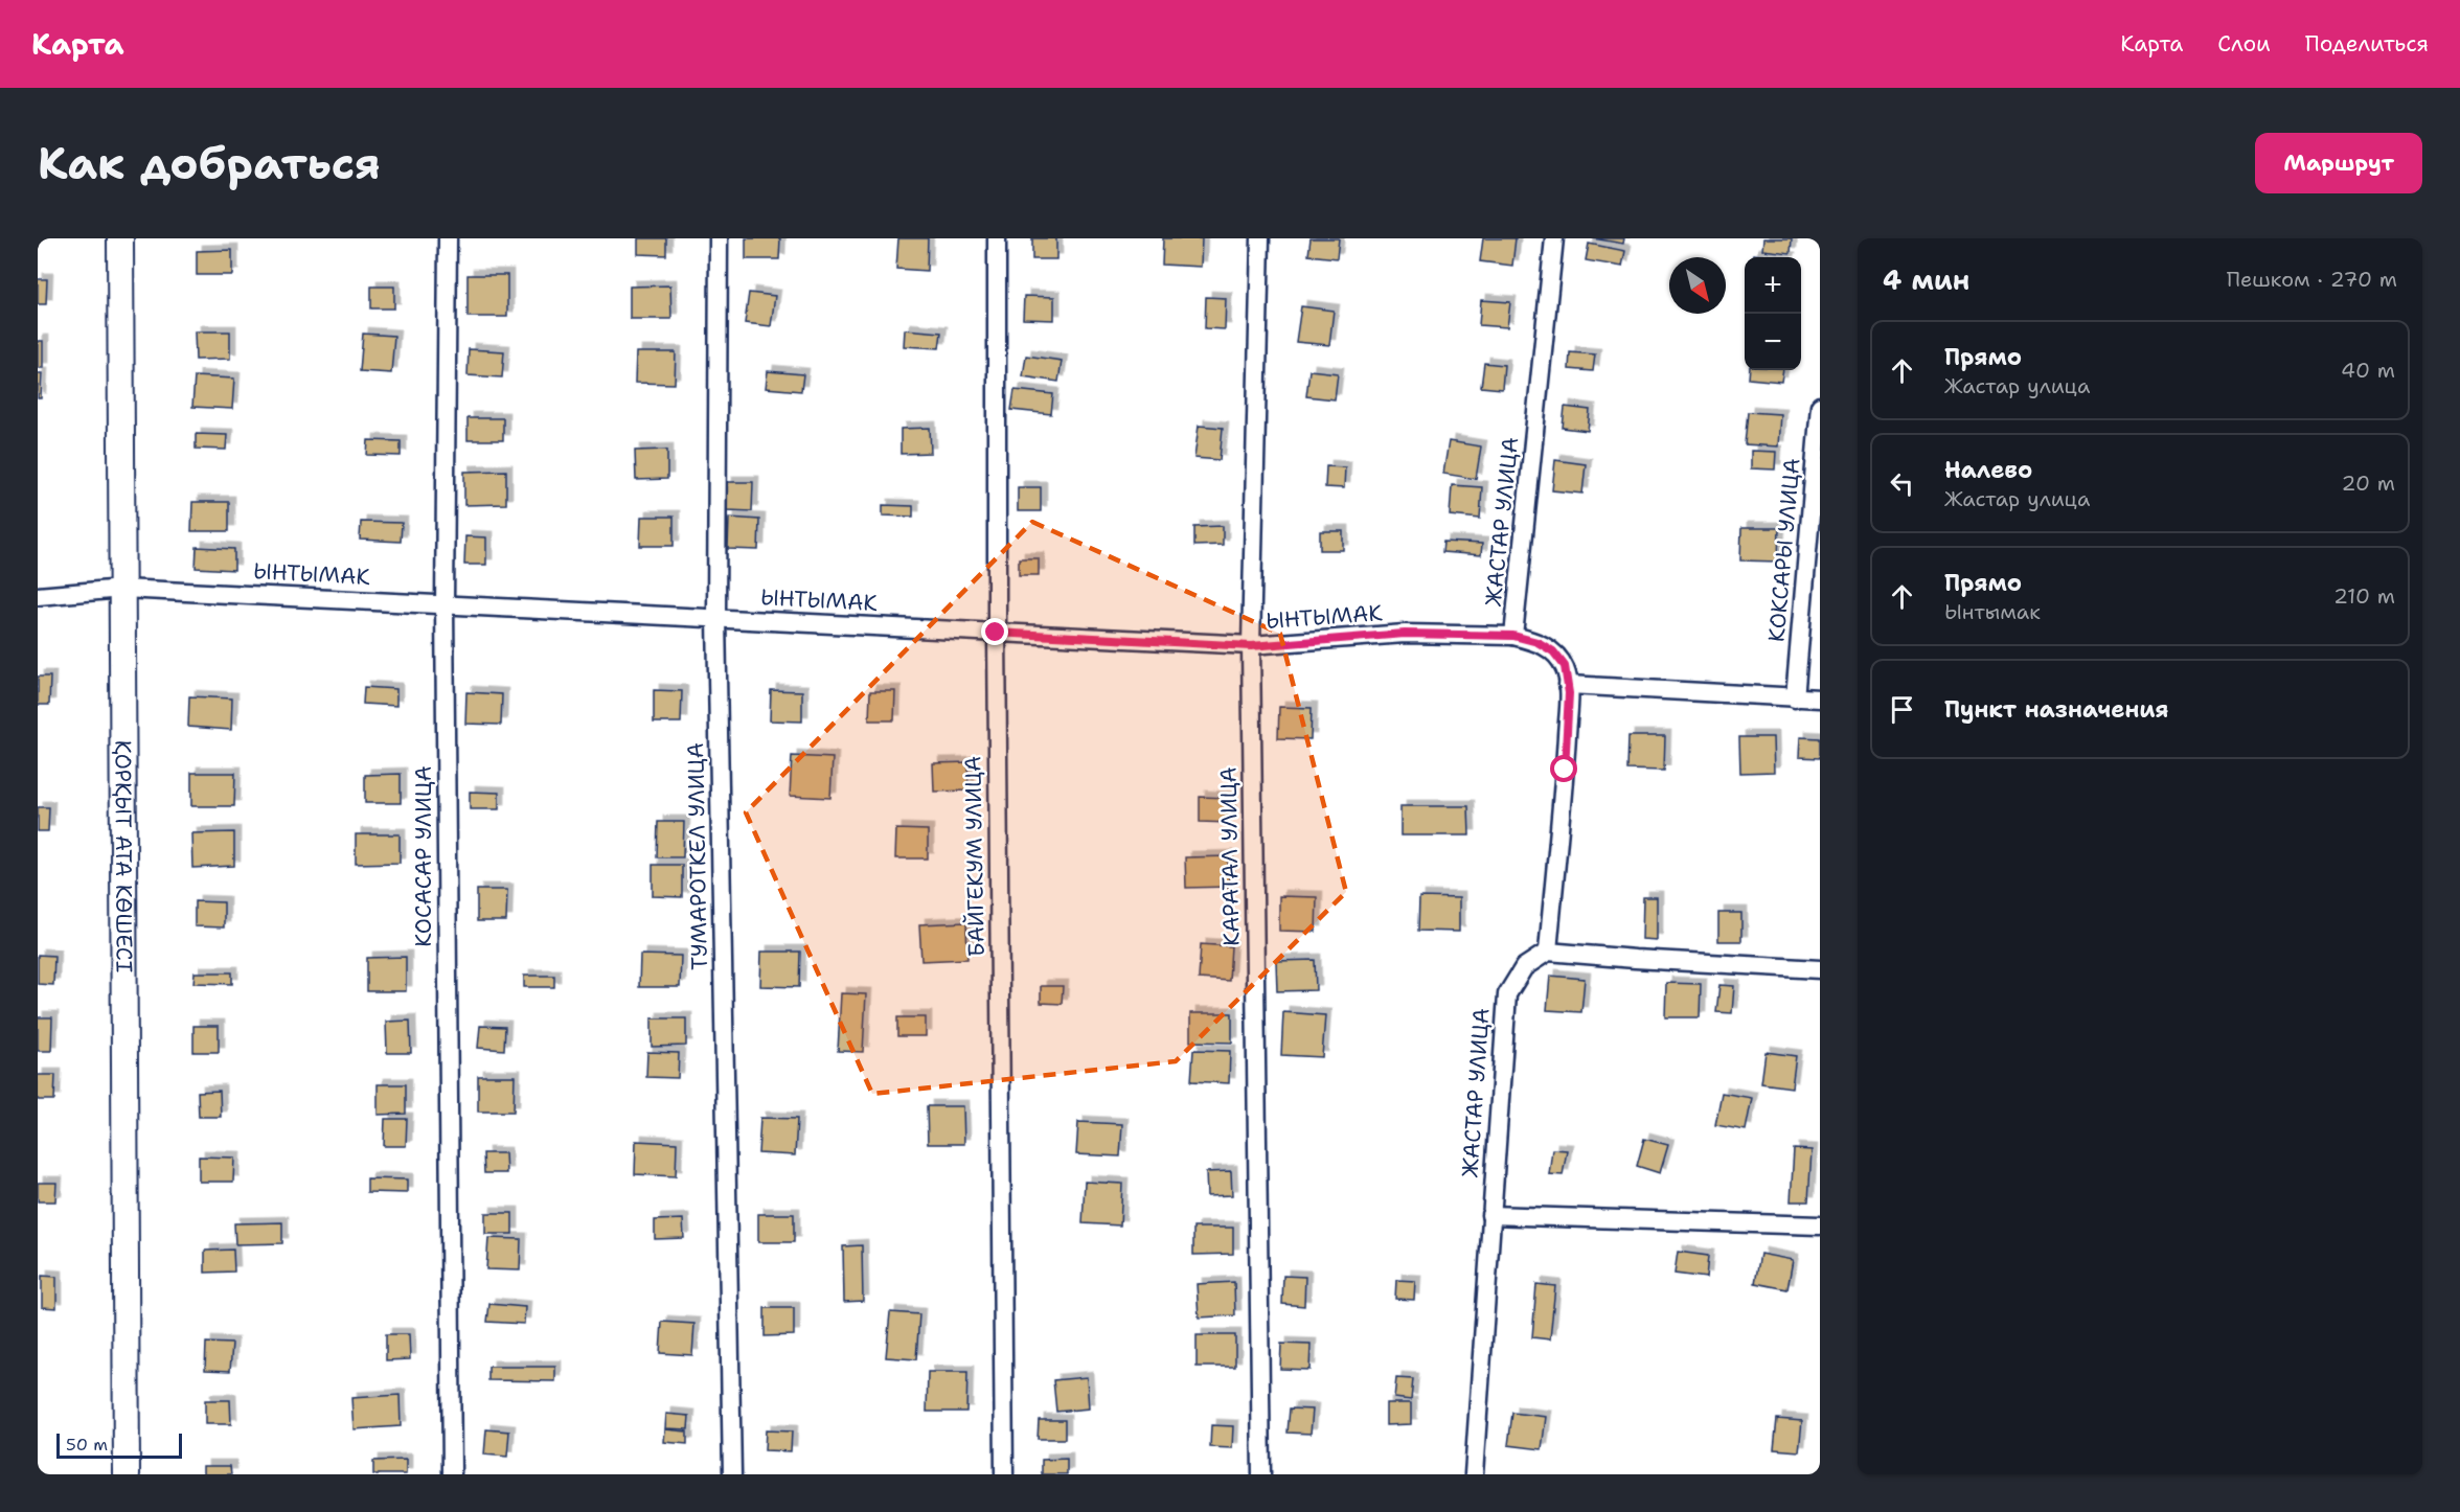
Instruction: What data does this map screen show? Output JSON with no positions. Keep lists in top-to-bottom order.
{
  "streets": {
    "main road": ["ҚОРҚЫТ АТА КӨШЕСІ"],
    "street": [
      "ЖАСТАР УЛИЦА",
      "КОКСАРЫ УЛИЦА",
      "ЫНТЫМАК",
      "КОСАСАР УЛИЦА",
      "ТУМАРОТКЕЛ УЛИЦА",
      "БАЙГЕКУМ УЛИЦА",
      "КАРАТАЛ УЛИЦА"
    ]
  },
  "crossings": [
    ["ЖАСТАР УЛИЦА", "ЫНТЫМАК"],
    ["ЫНТЫМАК", "ҚОРҚЫТ АТА КӨШЕСІ"],
    ["ЫНТЫМАК", "КОСАСАР УЛИЦА"],
    ["ЫНТЫМАК", "ТУМАРОТКЕЛ УЛИЦА"],
    ["ЫНТЫМАК", "БАЙГЕКУМ УЛИЦА"],
    ["ЫНТЫМАК", "КАРАТАЛ УЛИЦА"]
  ],
  "scale_bar": "50 m",
  "north": "bottom right",
  "page": {
    "header": "Карта",
    "nav": ["Карта", "Слои", "Поделиться"],
    "buttons": "Маршрут",
    "title": "Как добраться",
    "heading": ["4 мин", "Пешком · 270 m"],
    "map_buttons": ["+", "−"],
    "list": [
      ["Прямо", "Жастар улица", "40 m"],
      ["Налево", "Жастар улица", "20 m"],
      ["Прямо", "Ынтымак", "210 m"],
      "Пункт назначения"
    ],
    "scale": "50 m"
  }
}
